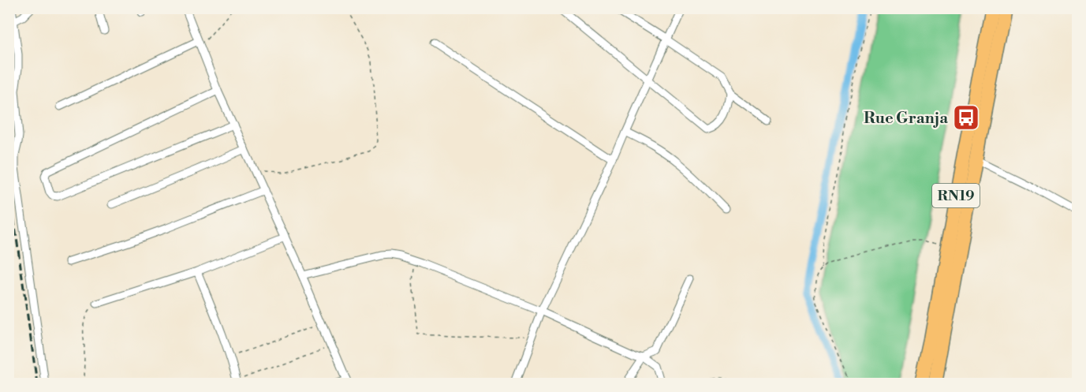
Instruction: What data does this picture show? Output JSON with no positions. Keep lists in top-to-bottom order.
{
  "streets": {
    "highway": ["RN19"]
  },
  "places": {
    "bus stop": ["Rue Granja"]
  }
}
